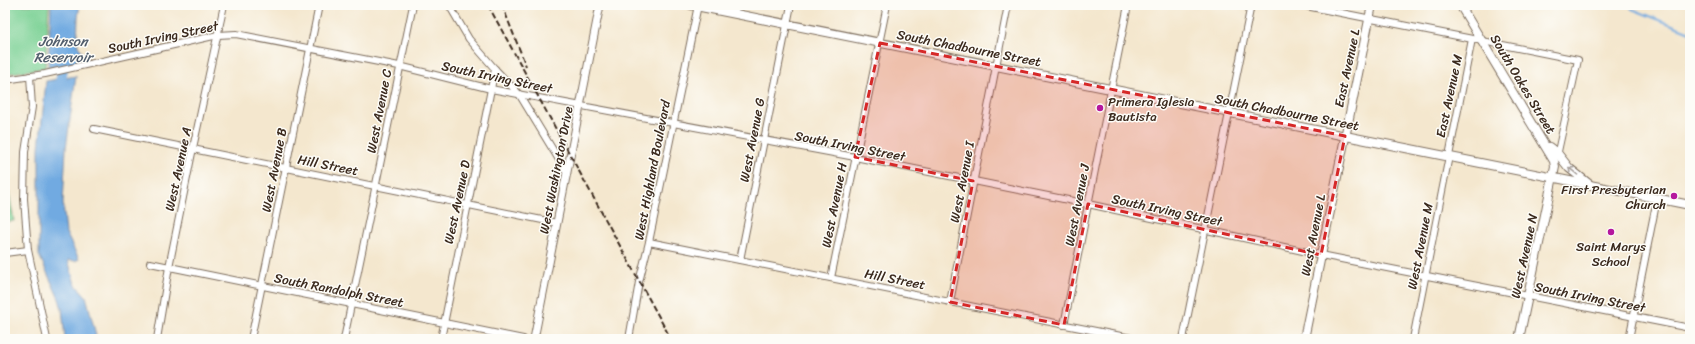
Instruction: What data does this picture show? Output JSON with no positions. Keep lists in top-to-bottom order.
{
  "streets": {
    "main road": [
      "South Chadbourne Street",
      "East Avenue L",
      "South Oakes Street",
      "West Avenue L",
      "West Avenue N"
    ],
    "street": [
      "South Irving Street",
      "East Avenue M",
      "West Avenue C",
      "West Avenue G",
      "Hill Street",
      "West Avenue A",
      "West Avenue B",
      "West Washington Drive",
      "West Highland Boulevard",
      "West Avenue I",
      "West Avenue D",
      "West Avenue H",
      "West Avenue J",
      "West Avenue M",
      "South Randolph Street"
    ]
  },
  "crossings": [
    ["South Irving Street", "West Avenue C"],
    ["South Irving Street", "West Avenue G"],
    ["South Irving Street", "West Avenue A"],
    ["South Irving Street", "West Avenue B"],
    ["South Irving Street", "West Washington Drive"],
    ["South Irving Street", "West Highland Boulevard"],
    ["South Irving Street", "West Avenue I"],
    ["South Irving Street", "West Avenue D"],
    ["South Irving Street", "West Avenue H"],
    ["South Irving Street", "West Avenue J"],
    ["South Irving Street", "West Avenue L"],
    ["South Irving Street", "West Avenue M"],
    ["South Irving Street", "West Avenue N"],
    ["South Chadbourne Street", "East Avenue L"],
    ["South Chadbourne Street", "East Avenue M"],
    ["South Chadbourne Street", "West Avenue G"],
    ["South Chadbourne Street", "West Highland Boulevard"],
    ["South Chadbourne Street", "West Avenue I"],
    ["South Chadbourne Street", "West Avenue H"],
    ["South Chadbourne Street", "West Avenue J"],
    ["South Chadbourne Street", "West Avenue L"],
    ["South Chadbourne Street", "West Avenue M"],
    ["South Chadbourne Street", "West Avenue N"],
    ["East Avenue L", "West Avenue L"],
    ["East Avenue M", "West Avenue M"],
    ["West Avenue C", "Hill Street"],
    ["West Avenue C", "South Randolph Street"],
    ["West Avenue G", "Hill Street"],
    ["Hill Street", "West Avenue A"],
    ["Hill Street", "West Avenue B"],
    ["Hill Street", "West Washington Drive"],
    ["Hill Street", "West Highland Boulevard"],
    ["Hill Street", "West Avenue I"],
    ["Hill Street", "West Avenue D"],
    ["Hill Street", "West Avenue H"],
    ["Hill Street", "West Avenue J"],
    ["West Avenue A", "South Randolph Street"],
    ["West Avenue B", "South Randolph Street"],
    ["West Avenue D", "South Randolph Street"]
  ],
  "water": ["Johnson Reservoir"],
  "places": ["Primera Iglesia Bautista", "First Presbyterian Church", "Saint Marys School"]
}
